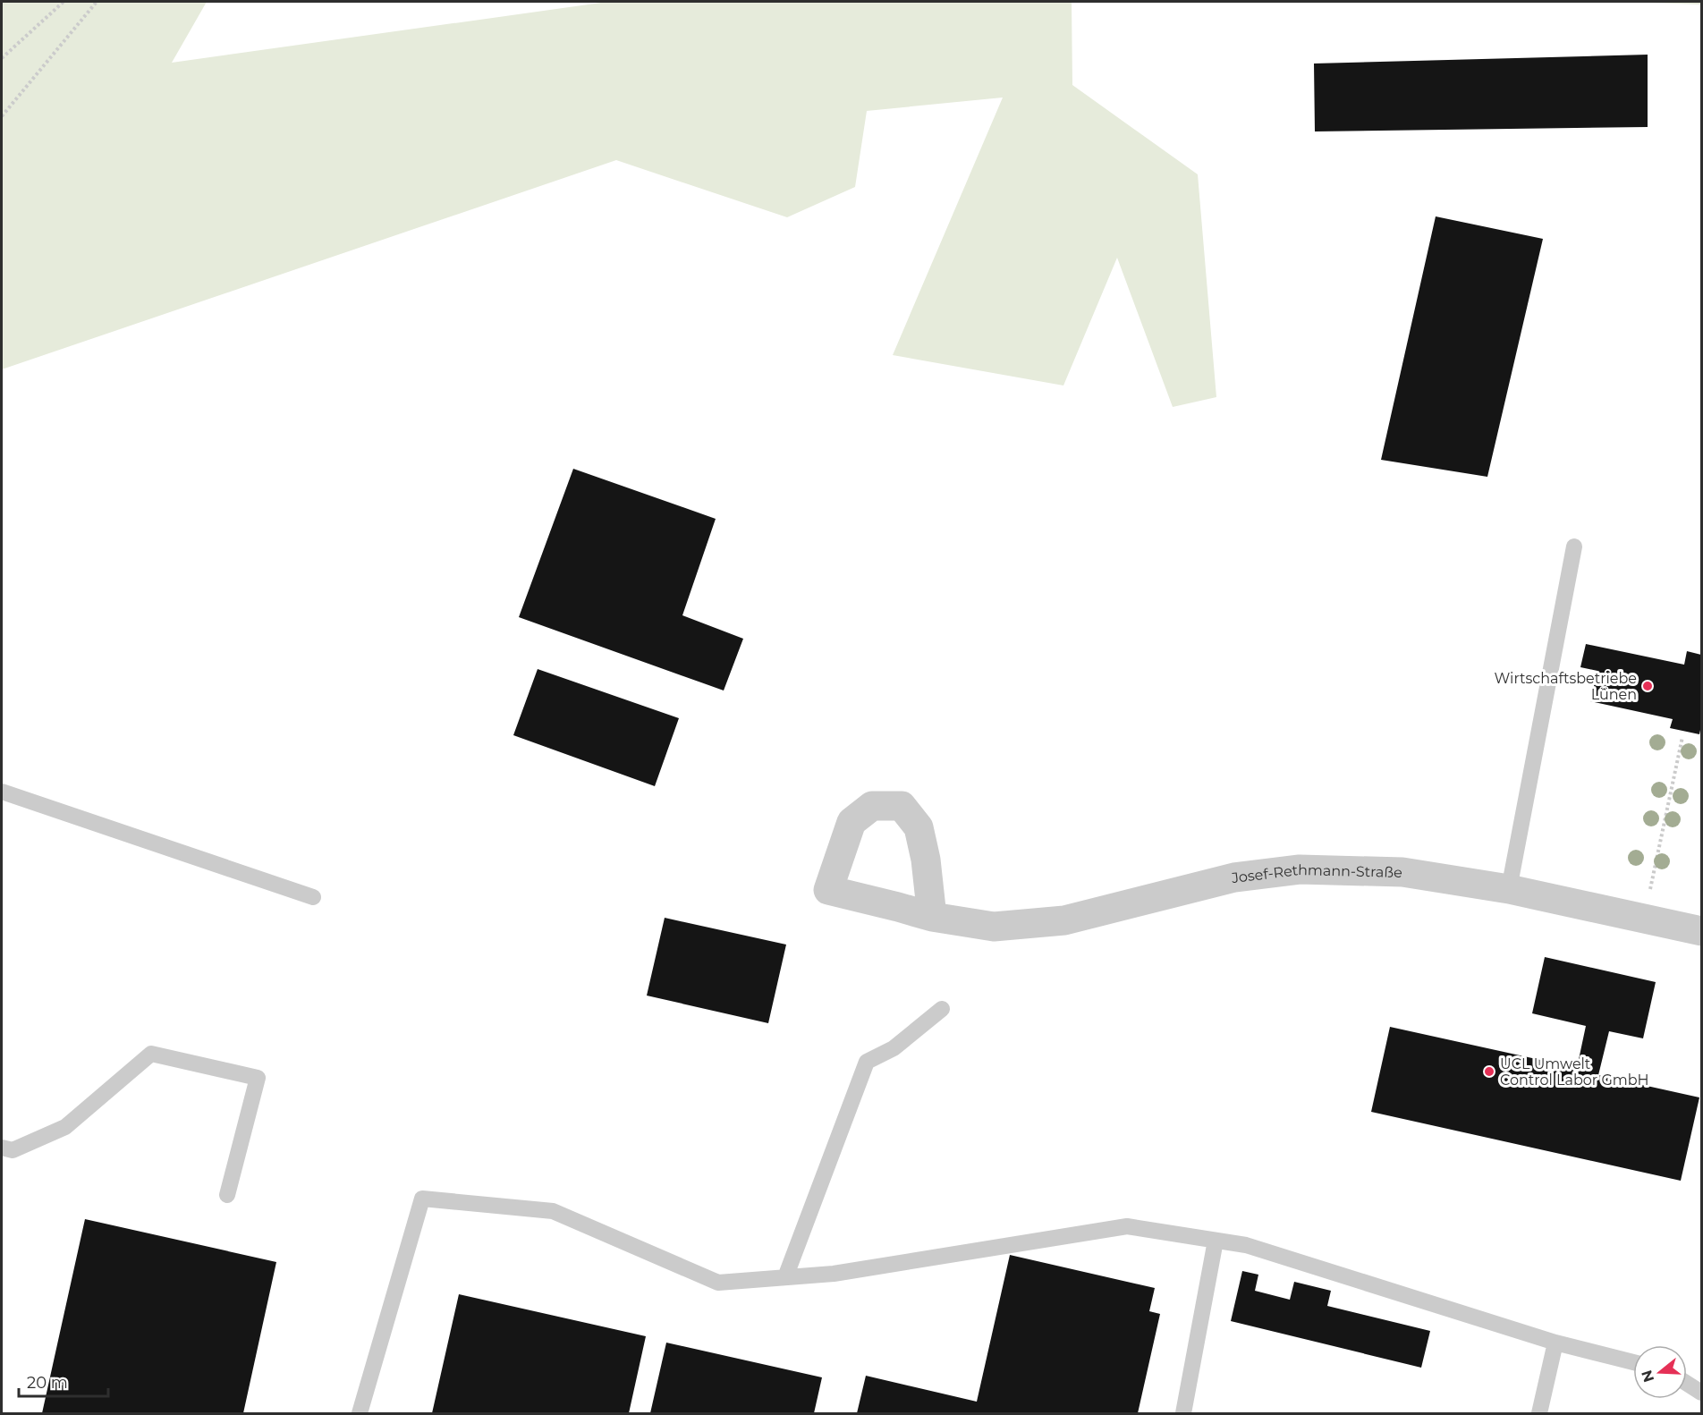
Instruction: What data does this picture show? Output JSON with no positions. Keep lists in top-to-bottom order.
{
  "streets": {
    "street": ["Josef-Rethmann-Straße"]
  },
  "places": ["Wirtschaftsbetriebe Lünen", "UCL Umwelt Control Labor GmbH"],
  "scale_bar": "20 m",
  "north": "left"
}
